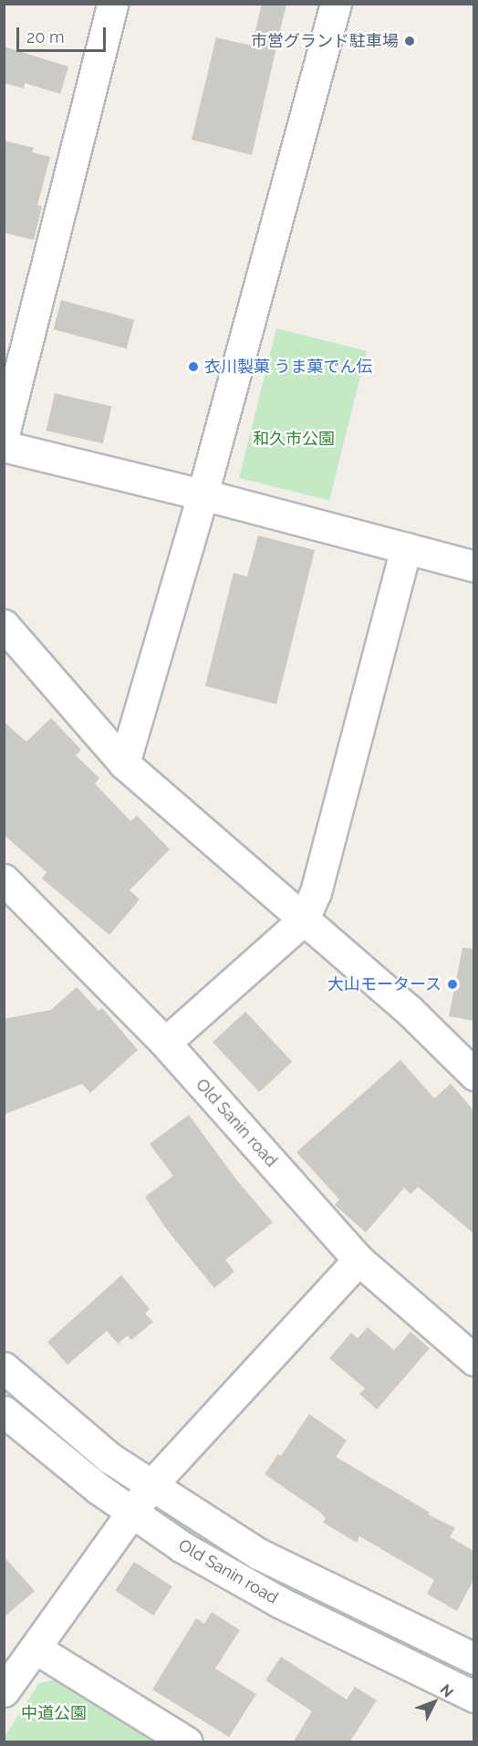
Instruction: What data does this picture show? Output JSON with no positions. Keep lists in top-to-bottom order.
{
  "streets": {
    "street": ["Old Sanin road"]
  },
  "parks": ["和久市公園", "中道公園"],
  "places": ["市営グランド駐車場", "衣川製菓 うま菓でん伝", "大山モータース"],
  "scale_bar": "20 m",
  "north": "top right"
}
